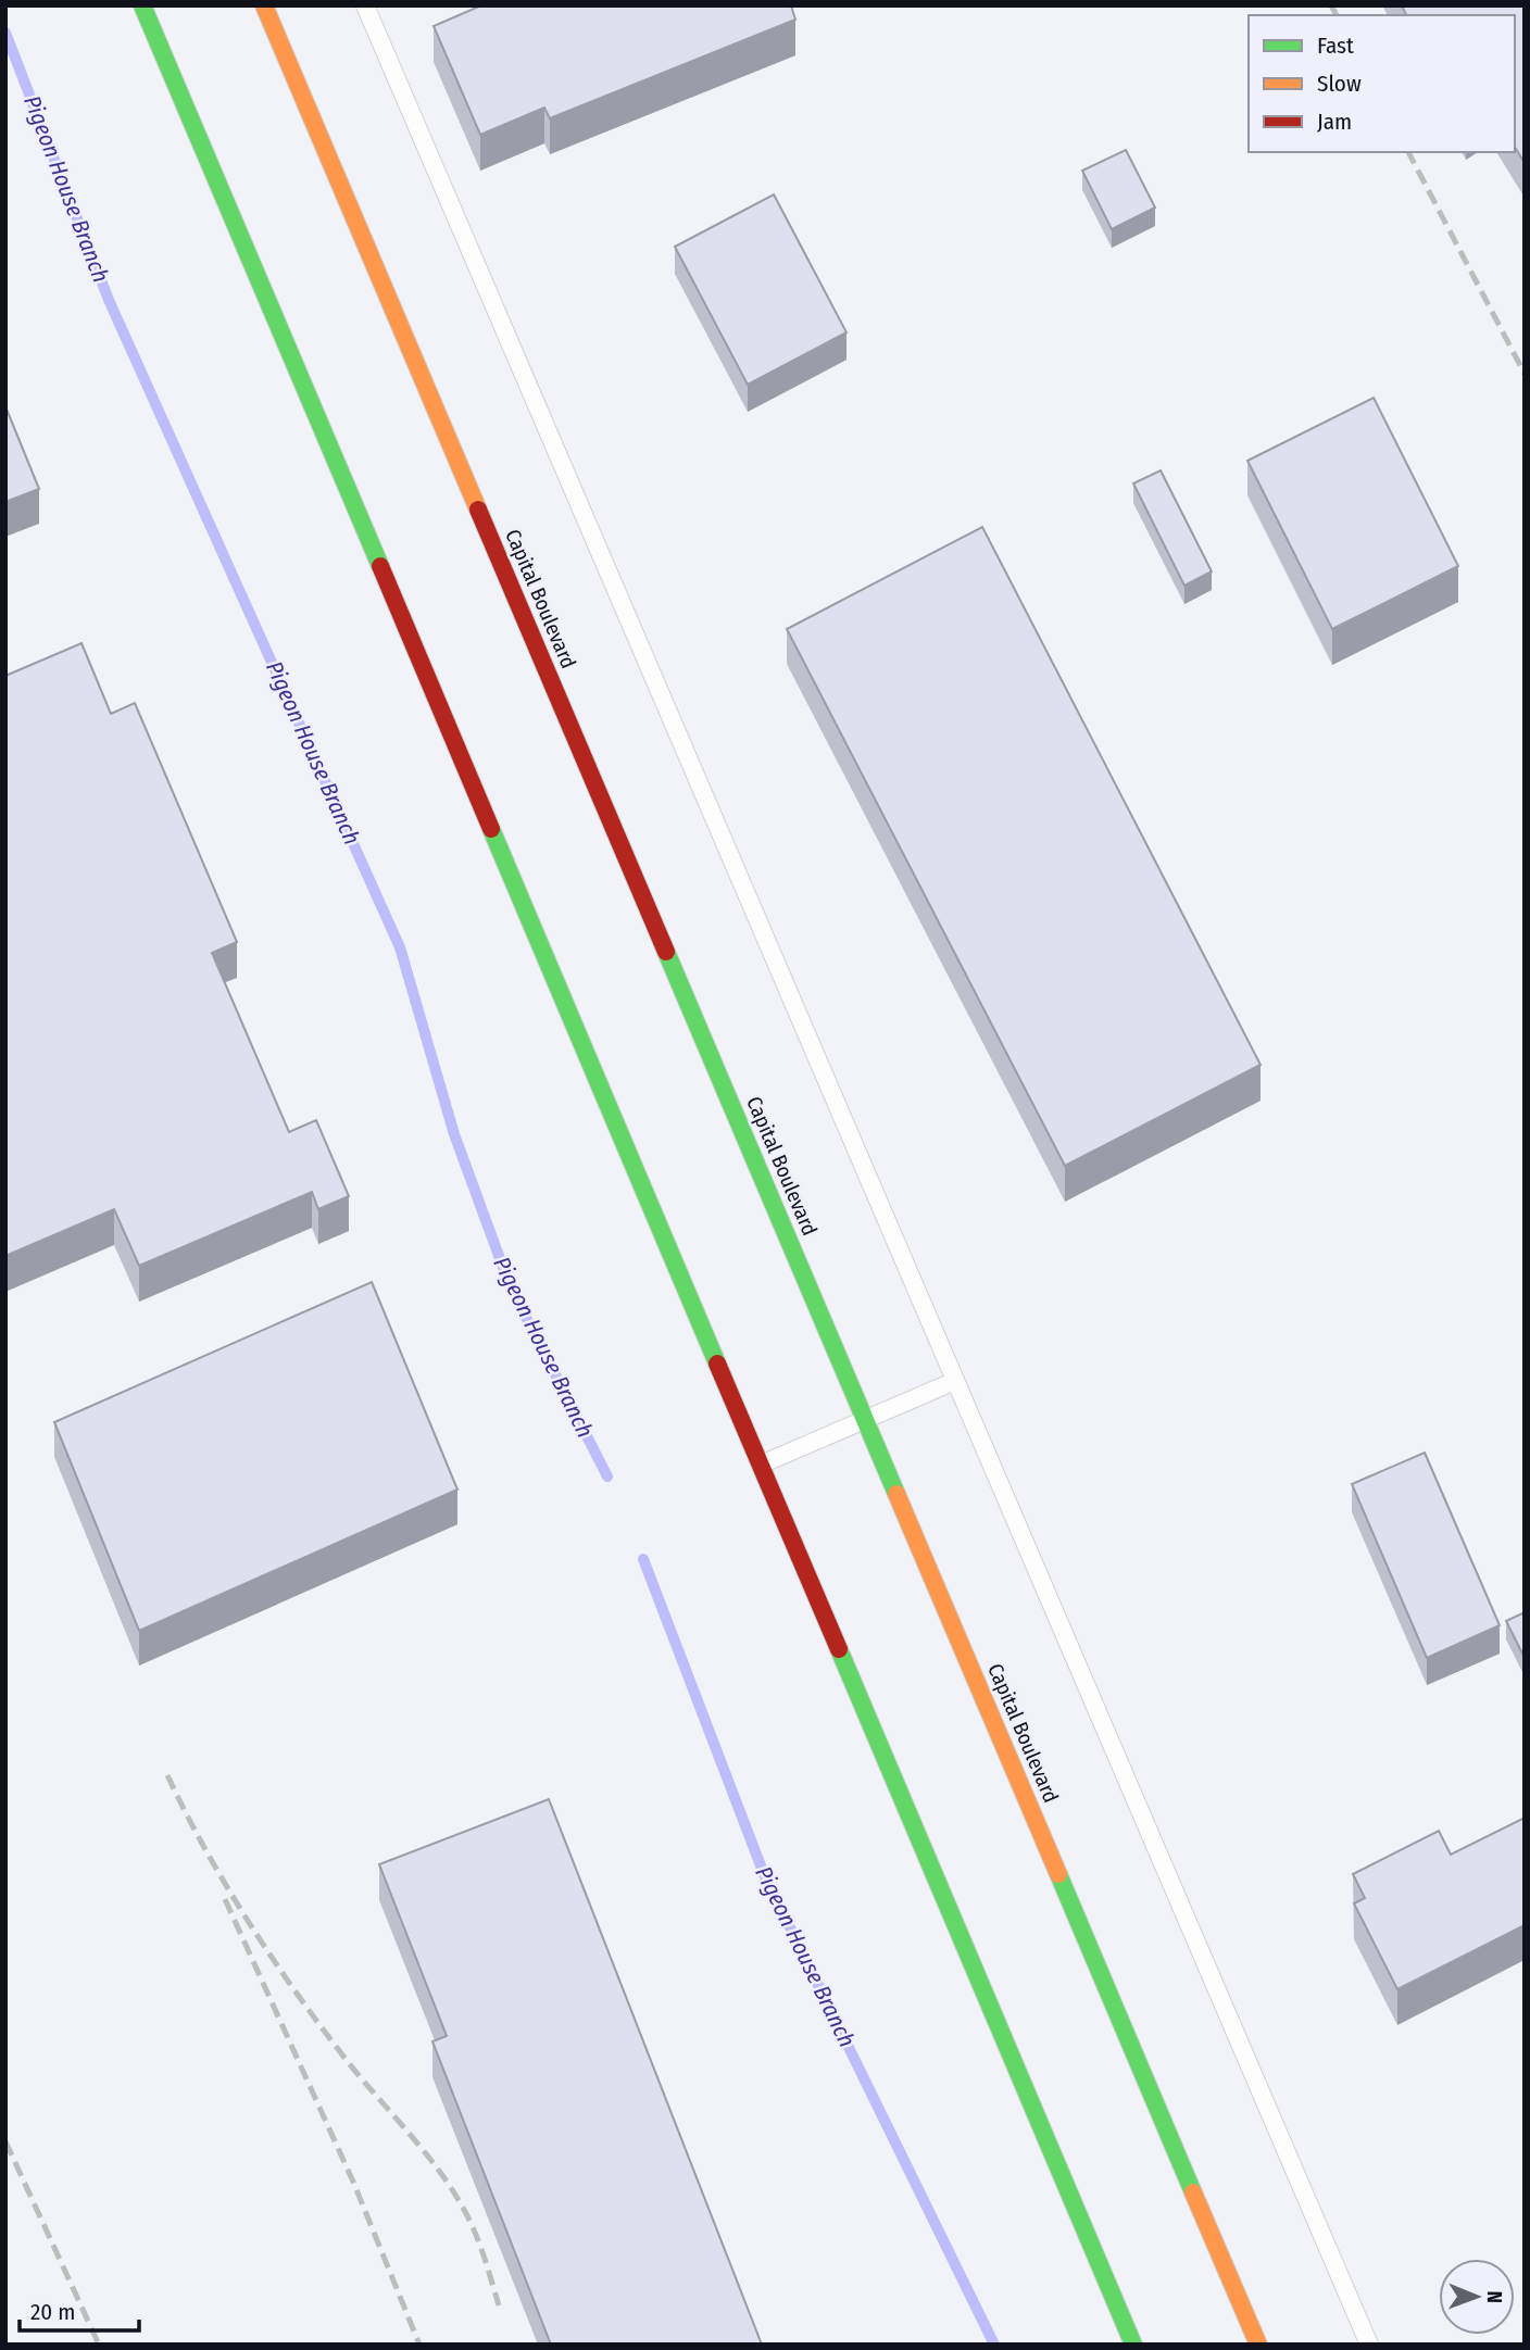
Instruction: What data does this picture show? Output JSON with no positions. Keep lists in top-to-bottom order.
{
  "streets": {
    "main road": ["Capital Boulevard"]
  },
  "water": ["Pigeon House Branch"],
  "legend": ["Fast", "Slow", "Jam"],
  "scale_bar": "20 m",
  "north": "right"
}
